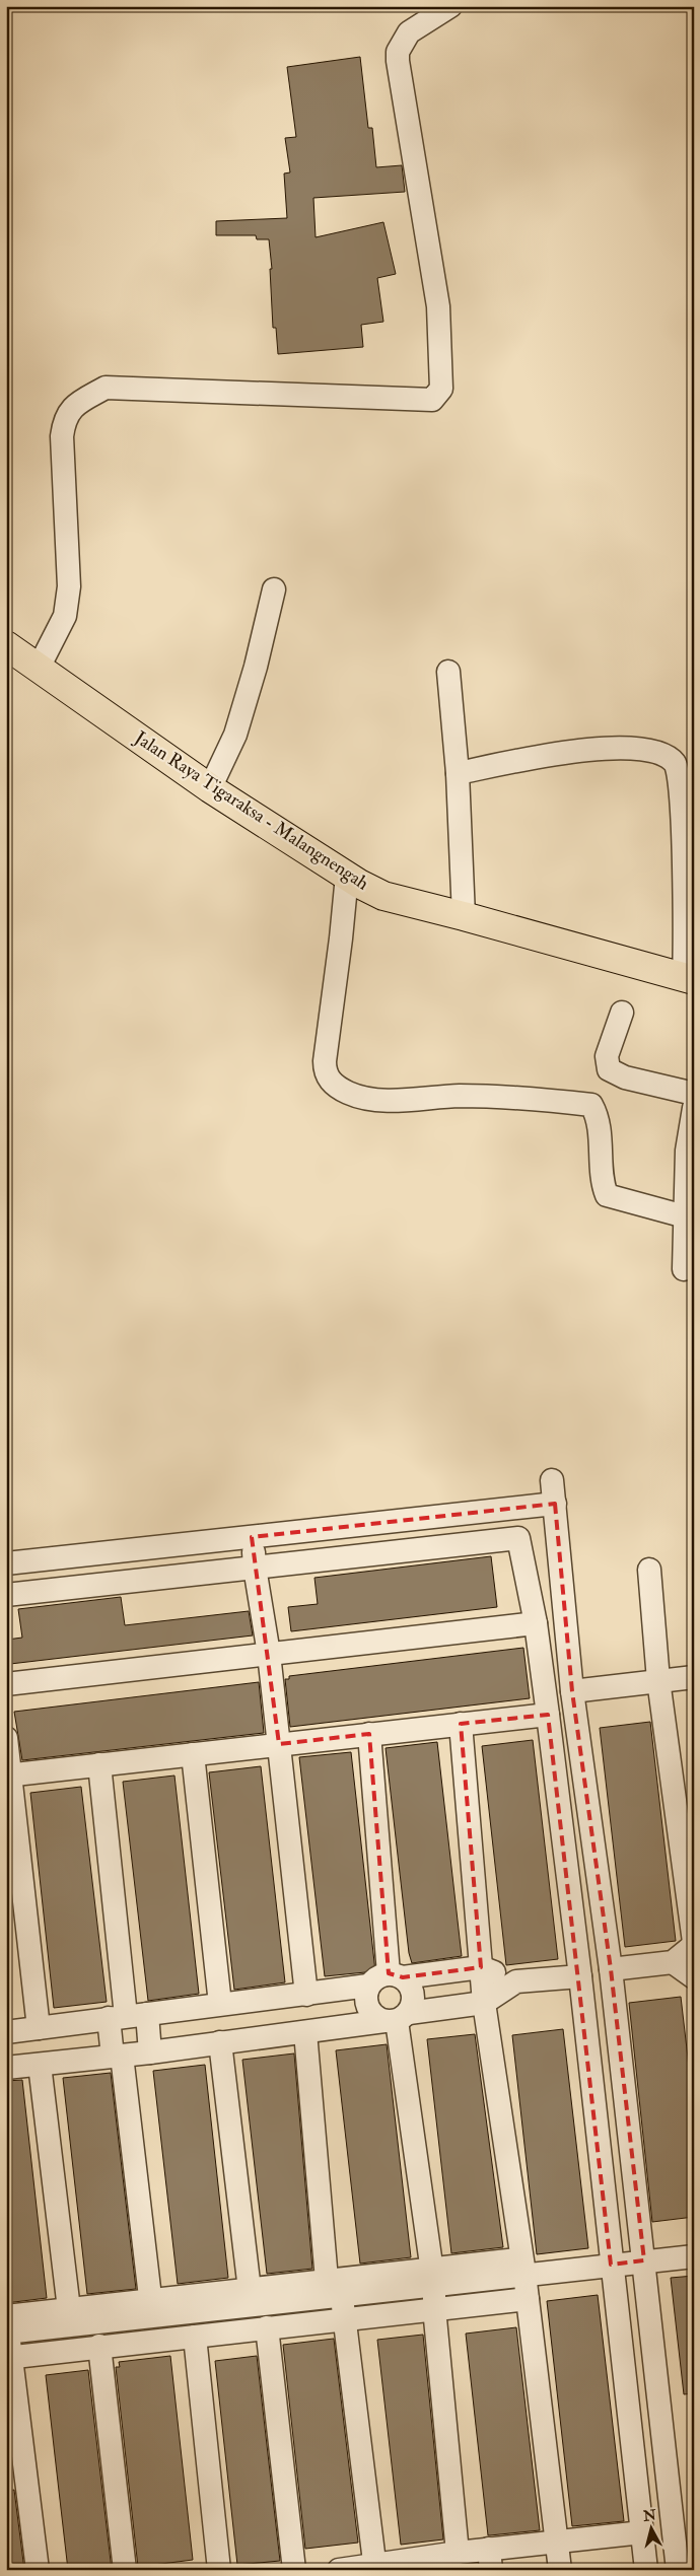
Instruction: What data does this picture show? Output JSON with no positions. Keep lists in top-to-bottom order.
{
  "streets": {
    "main road": ["Jalan Raya Tigaraksa - Malangnengah"]
  },
  "north": "top"
}
